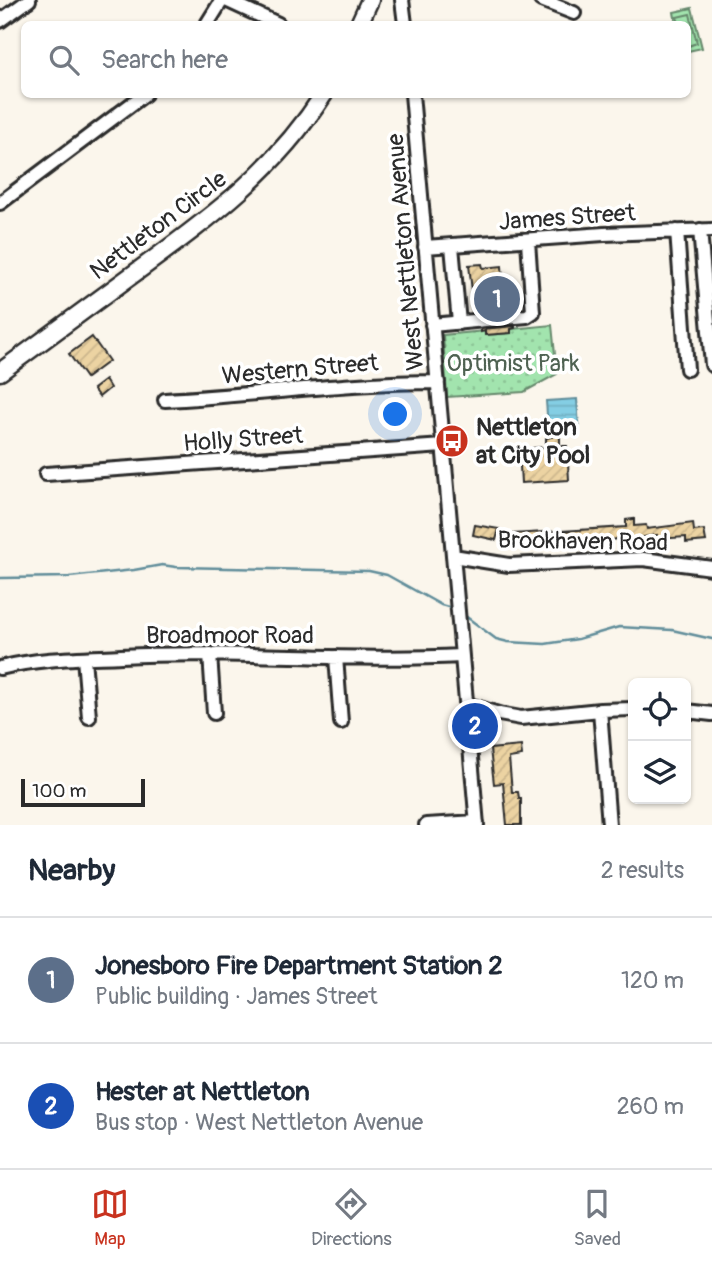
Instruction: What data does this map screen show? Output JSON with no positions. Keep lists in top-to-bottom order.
{
  "streets": {
    "main road": ["Nettleton Circle"],
    "street": [
      "James Street",
      "West Nettleton Avenue",
      "Western Street",
      "Holly Street",
      "Brookhaven Road",
      "Broadmoor Road"
    ]
  },
  "crossings": [
    ["James Street", "West Nettleton Avenue"],
    ["West Nettleton Avenue", "Western Street"],
    ["West Nettleton Avenue", "Holly Street"],
    ["West Nettleton Avenue", "Brookhaven Road"],
    ["West Nettleton Avenue", "Broadmoor Road"]
  ],
  "parks": ["Optimist Park"],
  "places": {
    "bus stop": ["Nettleton at City Pool"]
  },
  "scale_bar": "100 m",
  "page": {
    "search": "Search here",
    "pins": ["1", "2"],
    "scale": "100 m",
    "heading": ["Nearby", "2 results"],
    "list": [
      {
        "mark": "1",
        "name": "Jonesboro Fire Department Station 2",
        "note": "Public building · James Street",
        "value": "120 m"
      },
      {
        "mark": "2",
        "name": "Hester at Nettleton",
        "note": "Bus stop · West Nettleton Avenue",
        "value": "260 m"
      }
    ],
    "nav": ["Map", "Directions", "Saved"]
  }
}
